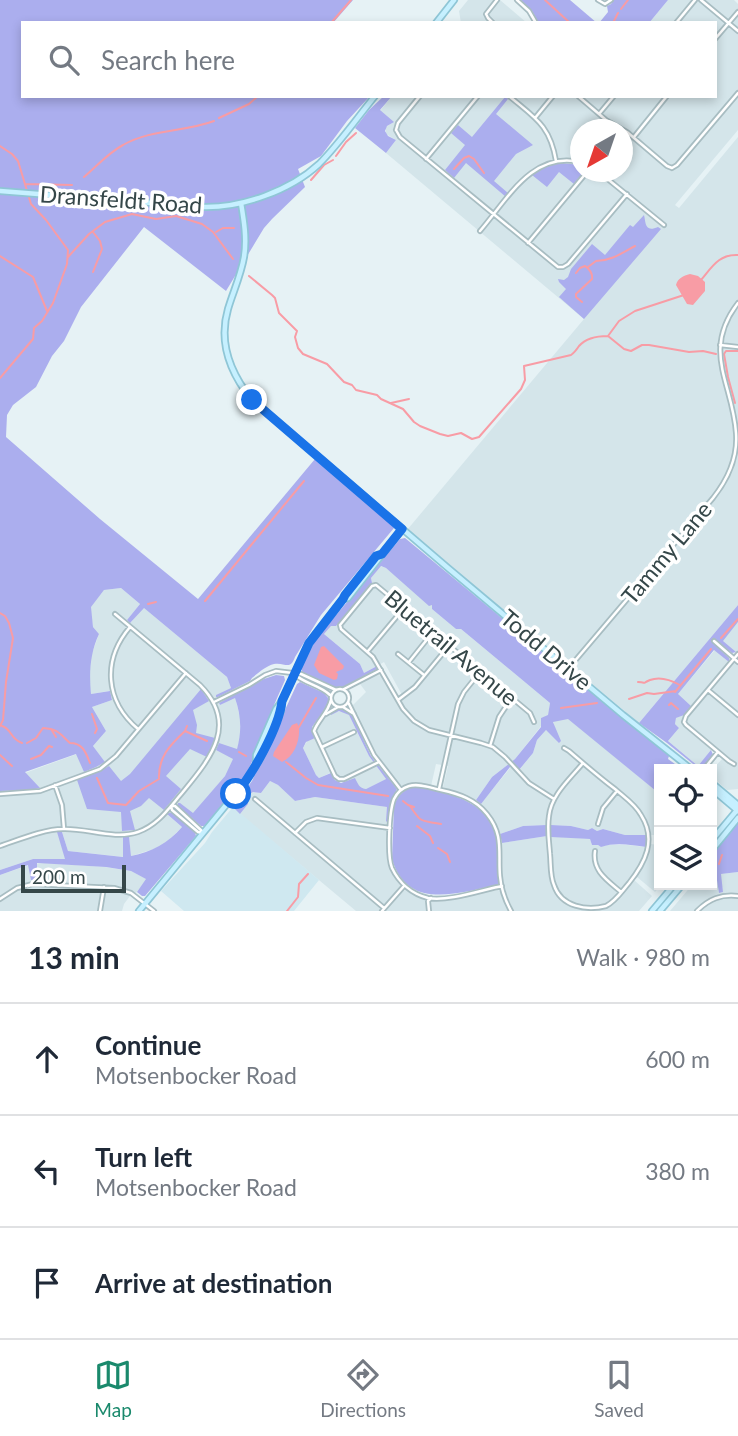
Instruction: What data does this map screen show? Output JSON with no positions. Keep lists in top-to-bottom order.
{
  "streets": {
    "main road": ["Dransfeldt Road", "Todd Drive"],
    "street": ["Tammy Lane", "Bluetrail Avenue"]
  },
  "crossings": [
    ["Dransfeldt Road", "Todd Drive"],
    ["Tammy Lane", "Todd Drive"]
  ],
  "scale_bar": "200 m",
  "north": "bottom left",
  "page": {
    "search": "Search here",
    "scale": "200 m",
    "heading": ["13 min", "Walk · 980 m"],
    "list": [
      ["Continue", "Motsenbocker Road", "600 m"],
      ["Turn left", "Motsenbocker Road", "380 m"],
      "Arrive at destination"
    ],
    "nav": ["Map", "Directions", "Saved"]
  }
}
